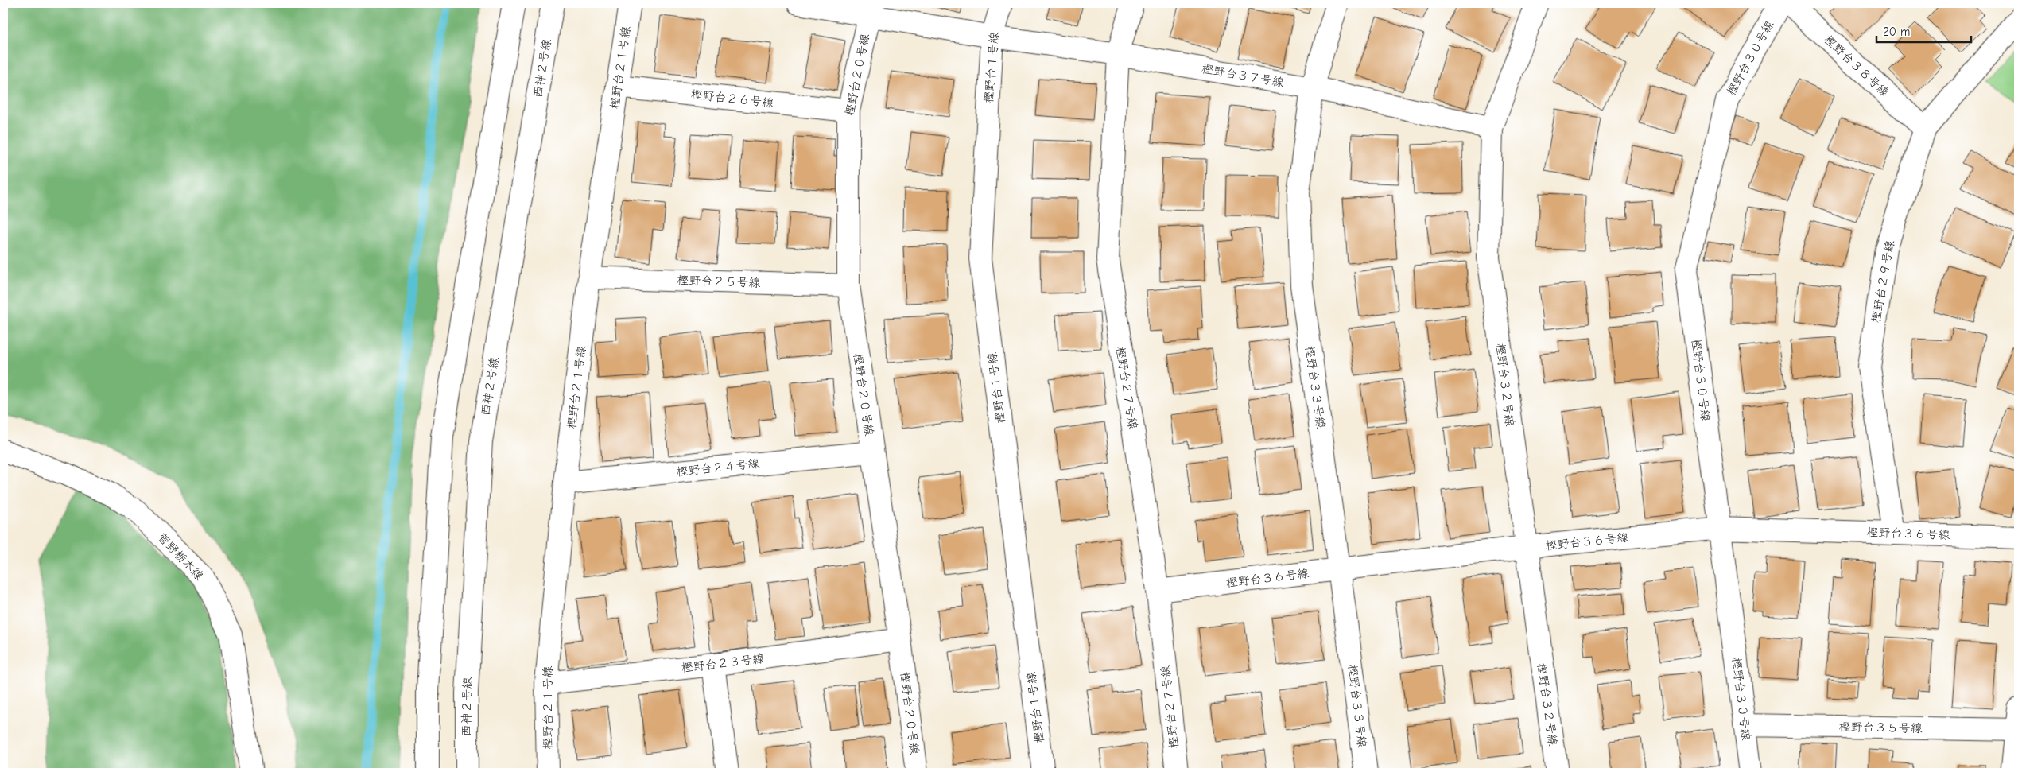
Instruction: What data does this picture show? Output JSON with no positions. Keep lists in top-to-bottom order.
{
  "streets": {
    "street": [
      "樫野台３０号線",
      "樫野台３８号線",
      "樫野台２１号線",
      "樫野台１号線",
      "西神２号線",
      "樫野台２０号線",
      "樫野台３７号線",
      "樫野台２６号線",
      "樫野台２５号線",
      "樫野台２９号線",
      "樫野台３２号線",
      "樫野台３３号線",
      "樫野台２７号線",
      "樫野台２４号線",
      "樫野台３６号線",
      "菅野栃木線",
      "樫野台２３号線",
      "樫野台３５号線"
    ]
  },
  "crossings": [
    ["樫野台３０号線", "樫野台３６号線"],
    ["樫野台３０号線", "樫野台３５号線"],
    ["樫野台３８号線", "樫野台２９号線"],
    ["樫野台２１号線", "樫野台２６号線"],
    ["樫野台２１号線", "樫野台２５号線"],
    ["樫野台２１号線", "樫野台２４号線"],
    ["樫野台２１号線", "樫野台２３号線"],
    ["樫野台１号線", "樫野台３７号線"],
    ["樫野台２０号線", "樫野台２６号線"],
    ["樫野台２０号線", "樫野台２５号線"],
    ["樫野台２０号線", "樫野台２４号線"],
    ["樫野台２０号線", "樫野台２３号線"],
    ["樫野台３７号線", "樫野台３２号線"],
    ["樫野台３７号線", "樫野台３３号線"],
    ["樫野台３７号線", "樫野台２７号線"],
    ["樫野台２９号線", "樫野台３６号線"],
    ["樫野台３２号線", "樫野台３６号線"],
    ["樫野台３３号線", "樫野台３６号線"],
    ["樫野台２７号線", "樫野台３６号線"]
  ],
  "scale_bar": "20 m"
}
